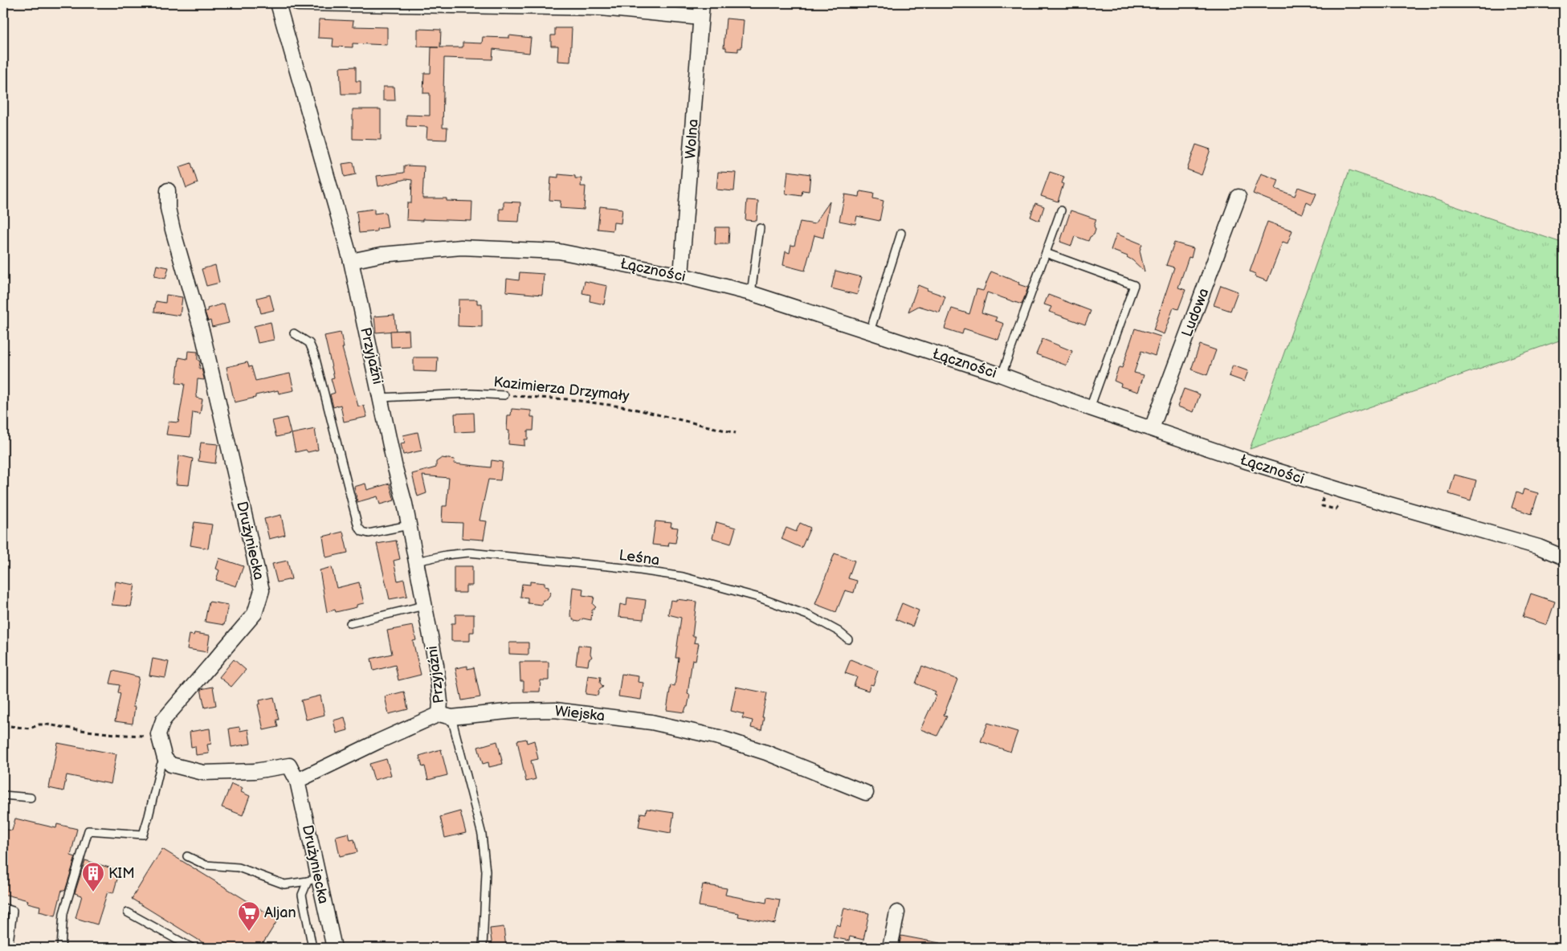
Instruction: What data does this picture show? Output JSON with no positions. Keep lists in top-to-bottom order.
{
  "streets": {
    "street": [
      "Wolna",
      "Łączności",
      "Ludowa",
      "Przyjaźni",
      "Drużyniecka",
      "Wiejska"
    ],
    "lane": ["Kazimierza Drzymały", "Leśna"]
  },
  "crossings": [
    ["Wolna", "Łączności"],
    ["Łączności", "Ludowa"],
    ["Łączności", "Przyjaźni"],
    ["Przyjaźni", "Kazimierza Drzymały"],
    ["Przyjaźni", "Leśna"],
    ["Przyjaźni", "Wiejska"],
    ["Drużyniecka", "Wiejska"]
  ],
  "places": {
    "building": ["KIM"],
    "supermarket": ["Aljan"]
  }
}
